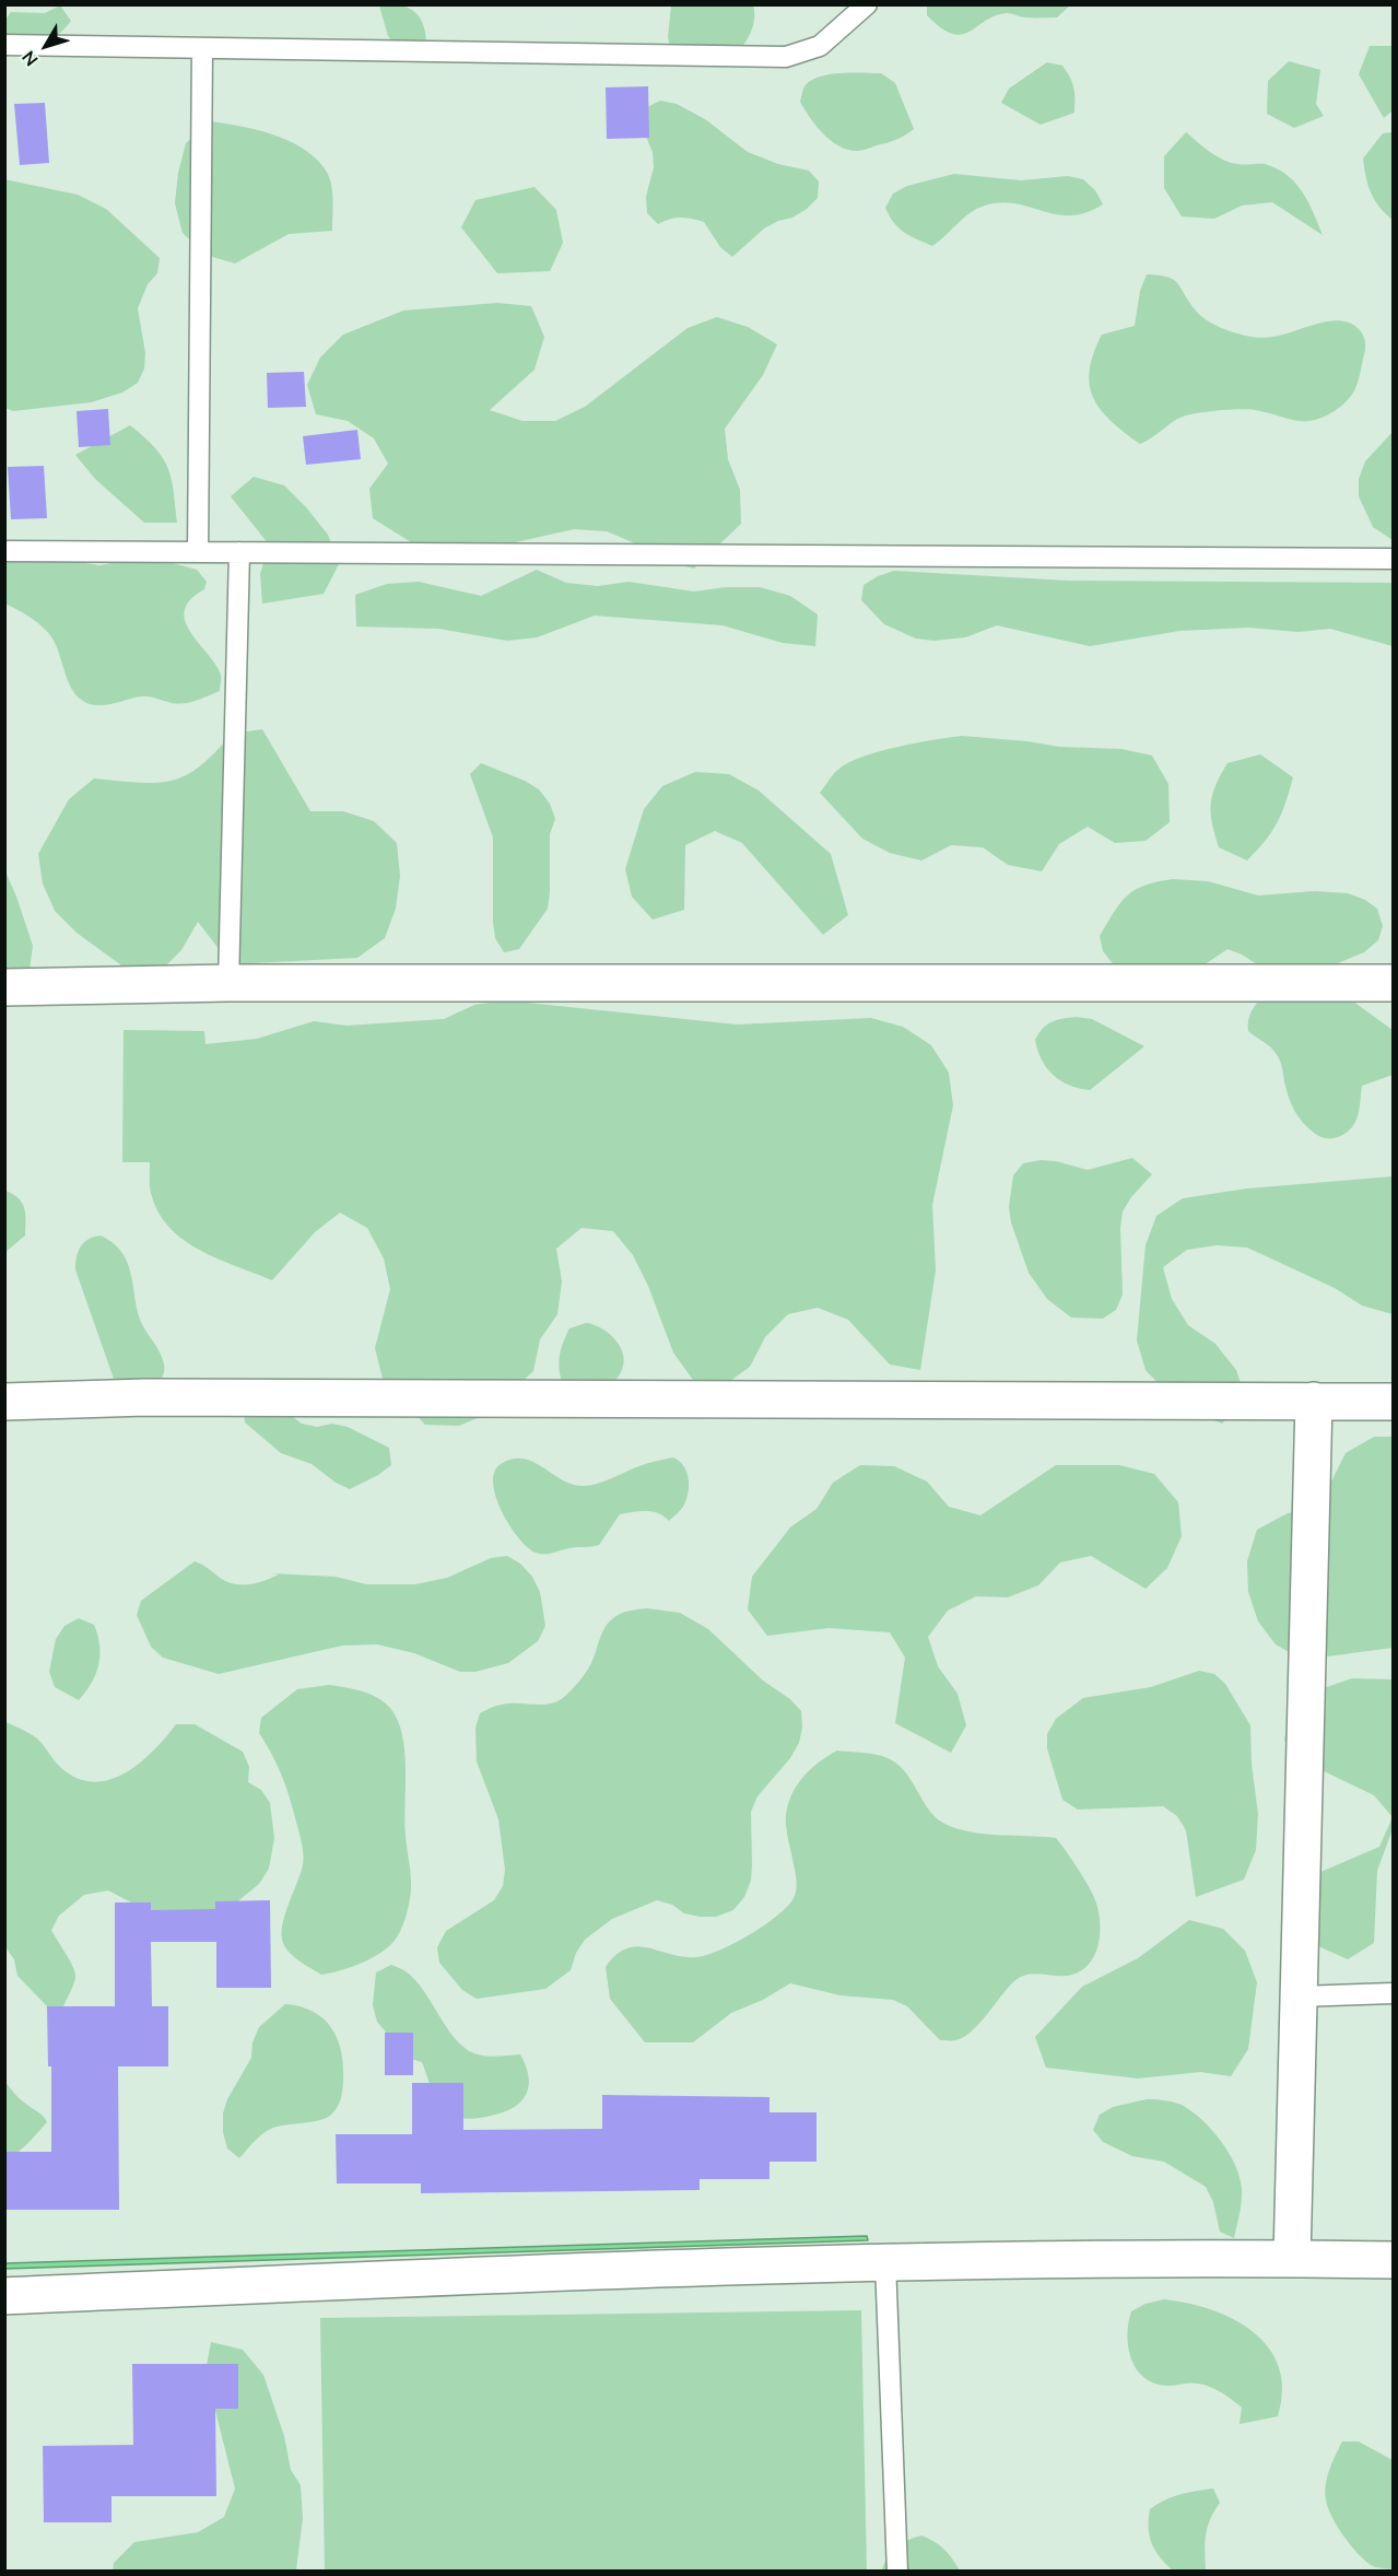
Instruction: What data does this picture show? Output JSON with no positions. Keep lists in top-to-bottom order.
{
  "north": "bottom left"
}
